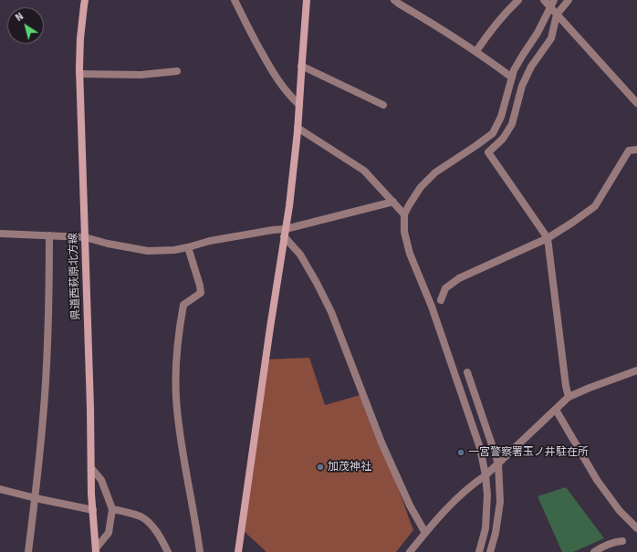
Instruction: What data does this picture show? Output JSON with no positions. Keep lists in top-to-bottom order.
{
  "streets": {
    "street": ["県道西萩原北方線"]
  },
  "places": ["一宮警察署玉ノ井駐在所", "加茂神社"],
  "north": "top left"
}
